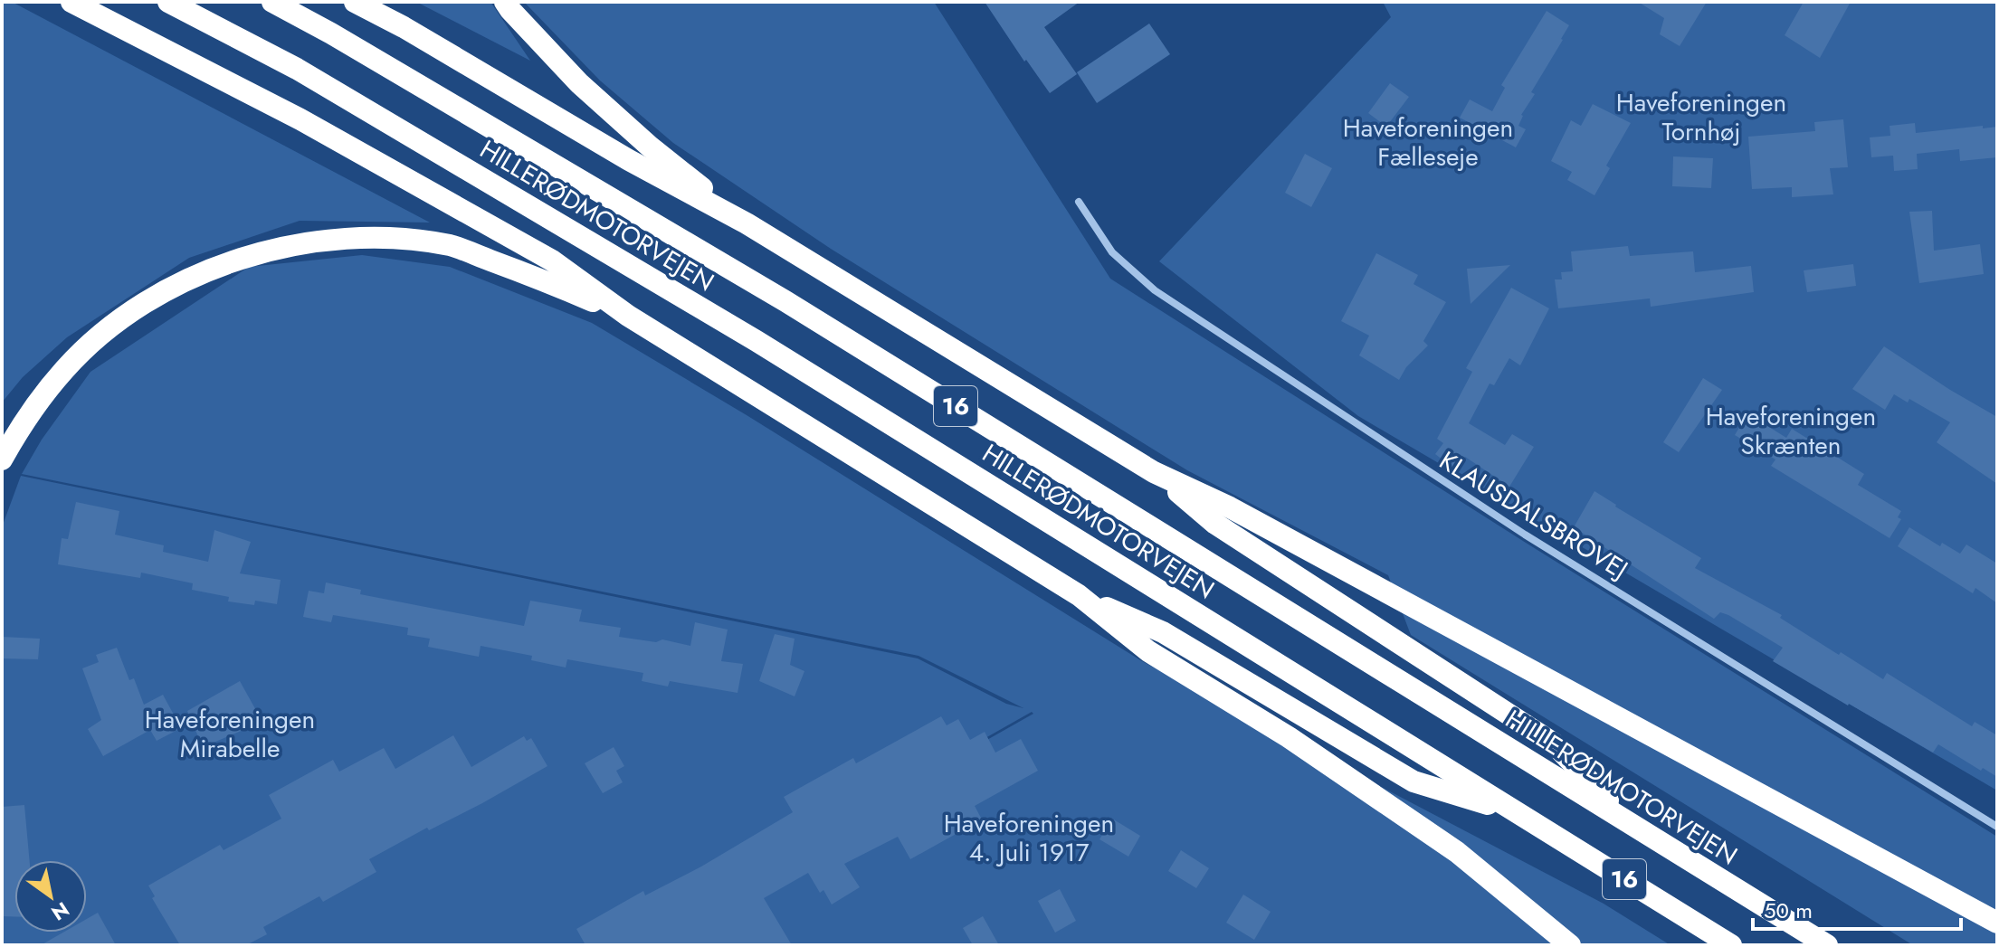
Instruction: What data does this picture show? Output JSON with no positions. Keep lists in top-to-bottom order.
{
  "streets": {
    "highway": ["HILLERØDMOTORVEJEN", "16"],
    "street": ["KLAUSDALSBROVEJ"]
  },
  "crossings": [
    ["HILLERØDMOTORVEJEN", "16"]
  ],
  "parks": [
    "Haveforeningen Tornhøj",
    "Haveforeningen Fælleseje",
    "Haveforeningen Skrænten",
    "Haveforeningen Mirabelle",
    "Haveforeningen 4. Juli 1917"
  ],
  "scale_bar": "50 m",
  "north": "bottom right"
}
